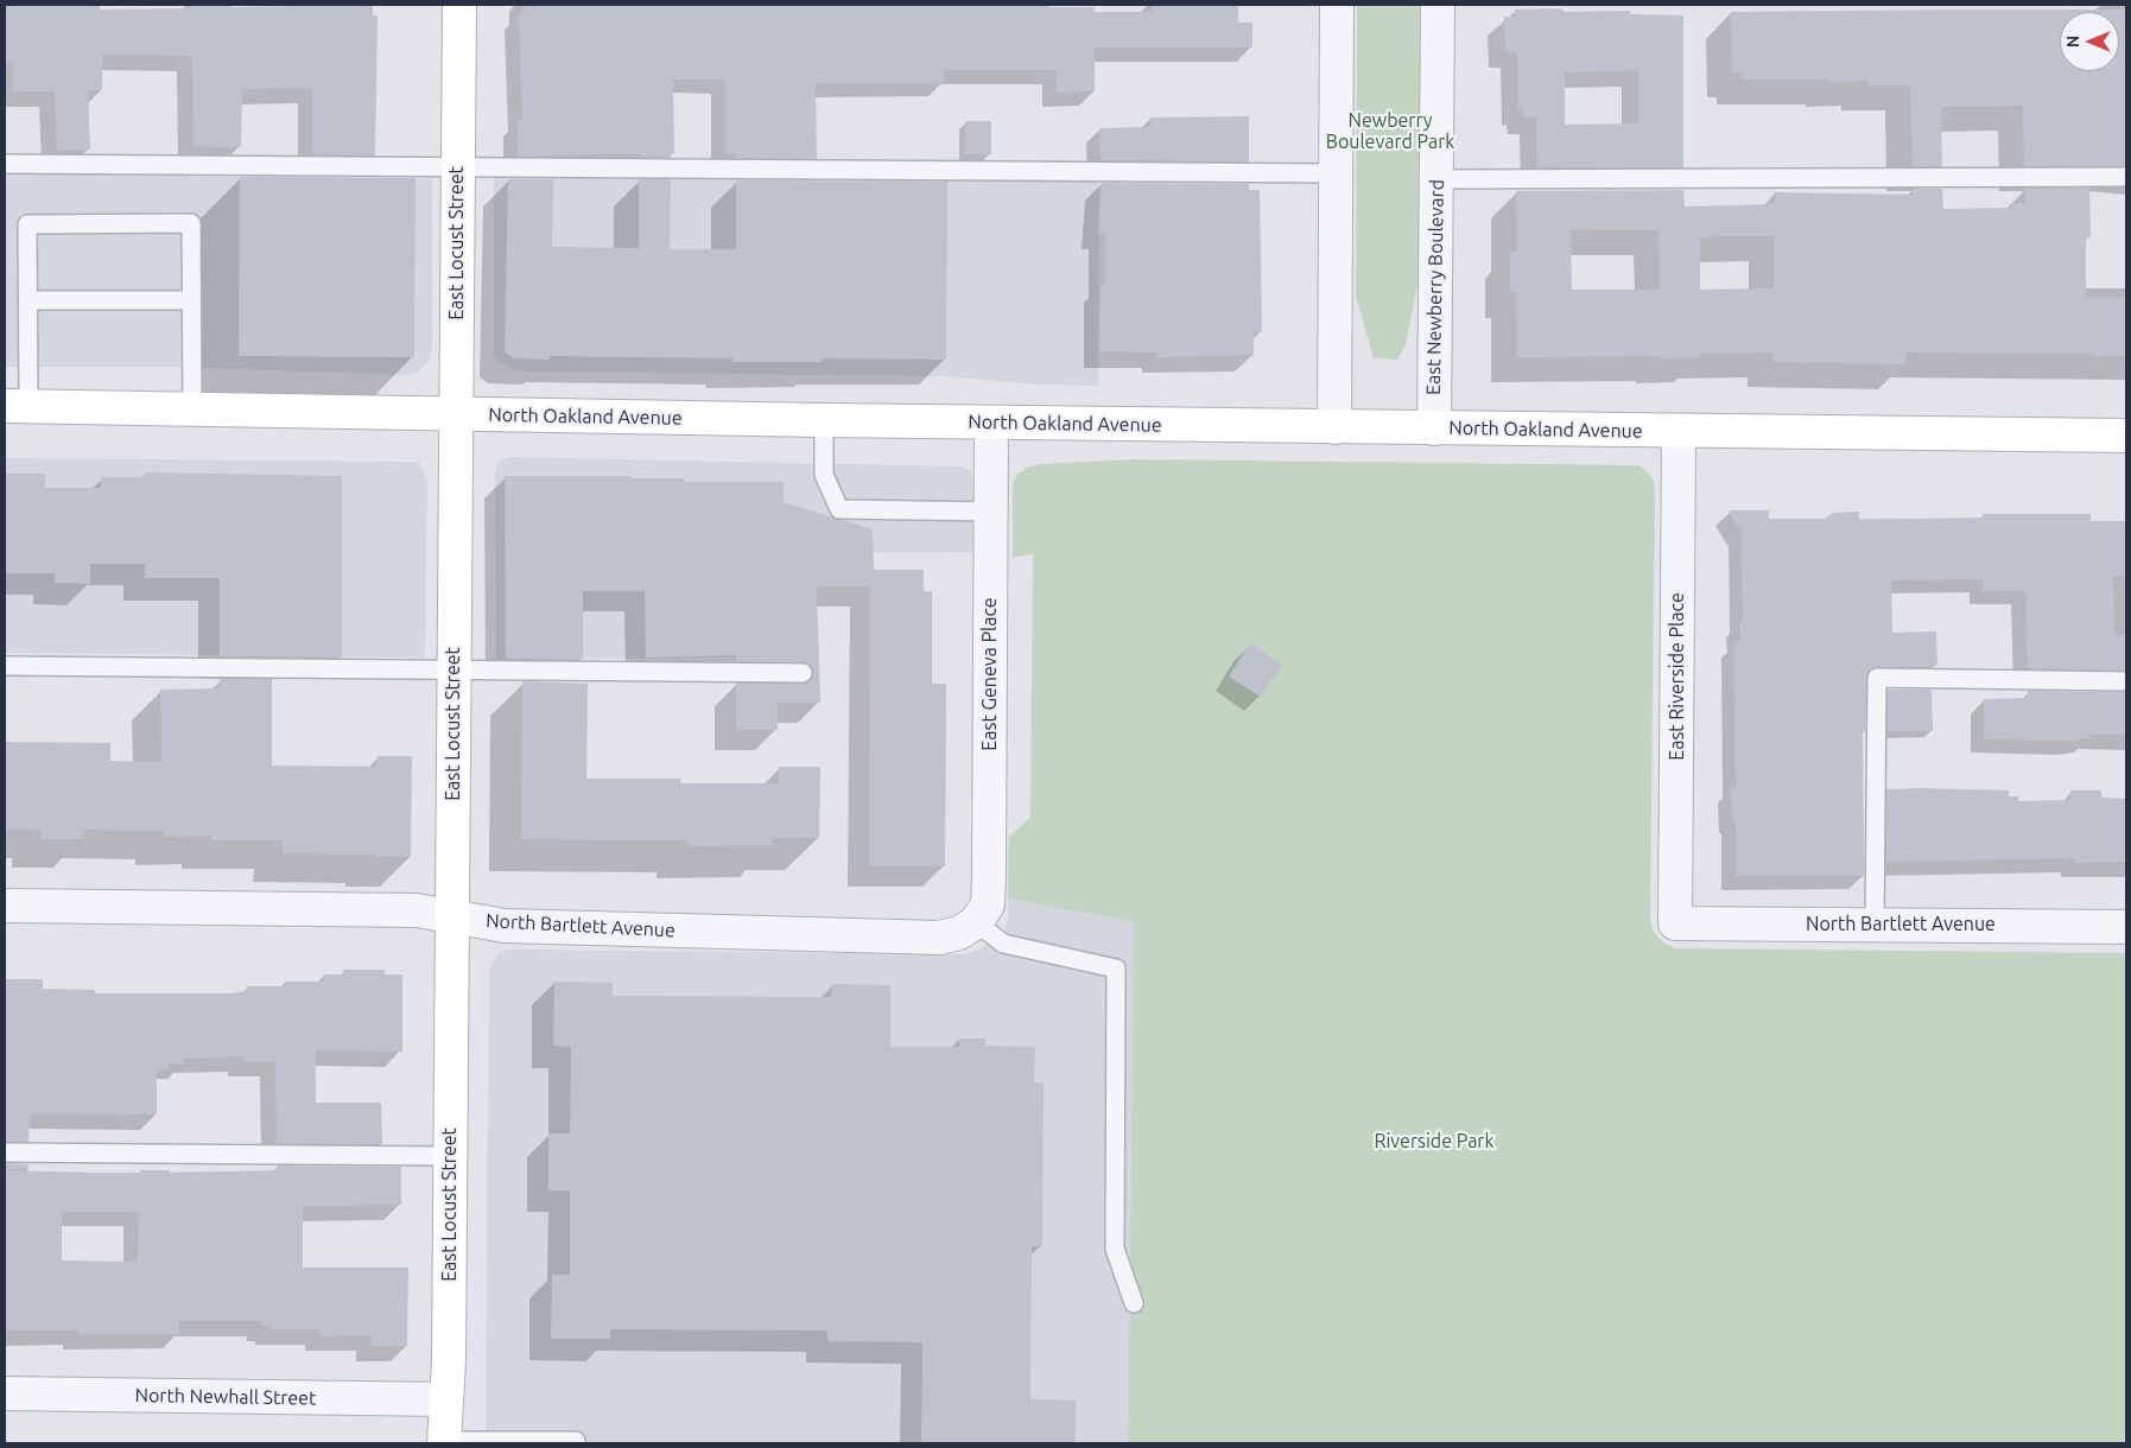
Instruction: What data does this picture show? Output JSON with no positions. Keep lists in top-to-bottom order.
{
  "streets": {
    "main road": ["East Locust Street", "North Oakland Avenue"],
    "street": [
      "East Newberry Boulevard",
      "East Geneva Place",
      "East Riverside Place",
      "North Bartlett Avenue",
      "North Newhall Street"
    ]
  },
  "crossings": [
    ["East Locust Street", "North Oakland Avenue"],
    ["East Locust Street", "North Bartlett Avenue"],
    ["East Locust Street", "North Newhall Street"],
    ["East Newberry Boulevard", "North Oakland Avenue"],
    ["North Oakland Avenue", "East Geneva Place"],
    ["North Oakland Avenue", "East Riverside Place"],
    ["East Geneva Place", "North Bartlett Avenue"],
    ["East Riverside Place", "North Bartlett Avenue"]
  ],
  "parks": ["Newberry Boulevard Park", "Riverside Park"],
  "north": "left"
}
